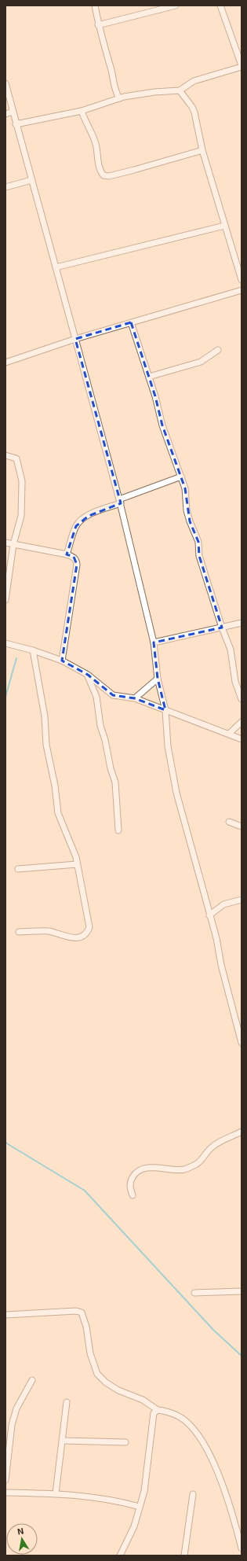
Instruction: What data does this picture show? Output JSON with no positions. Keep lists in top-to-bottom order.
{
  "north": "top"
}
